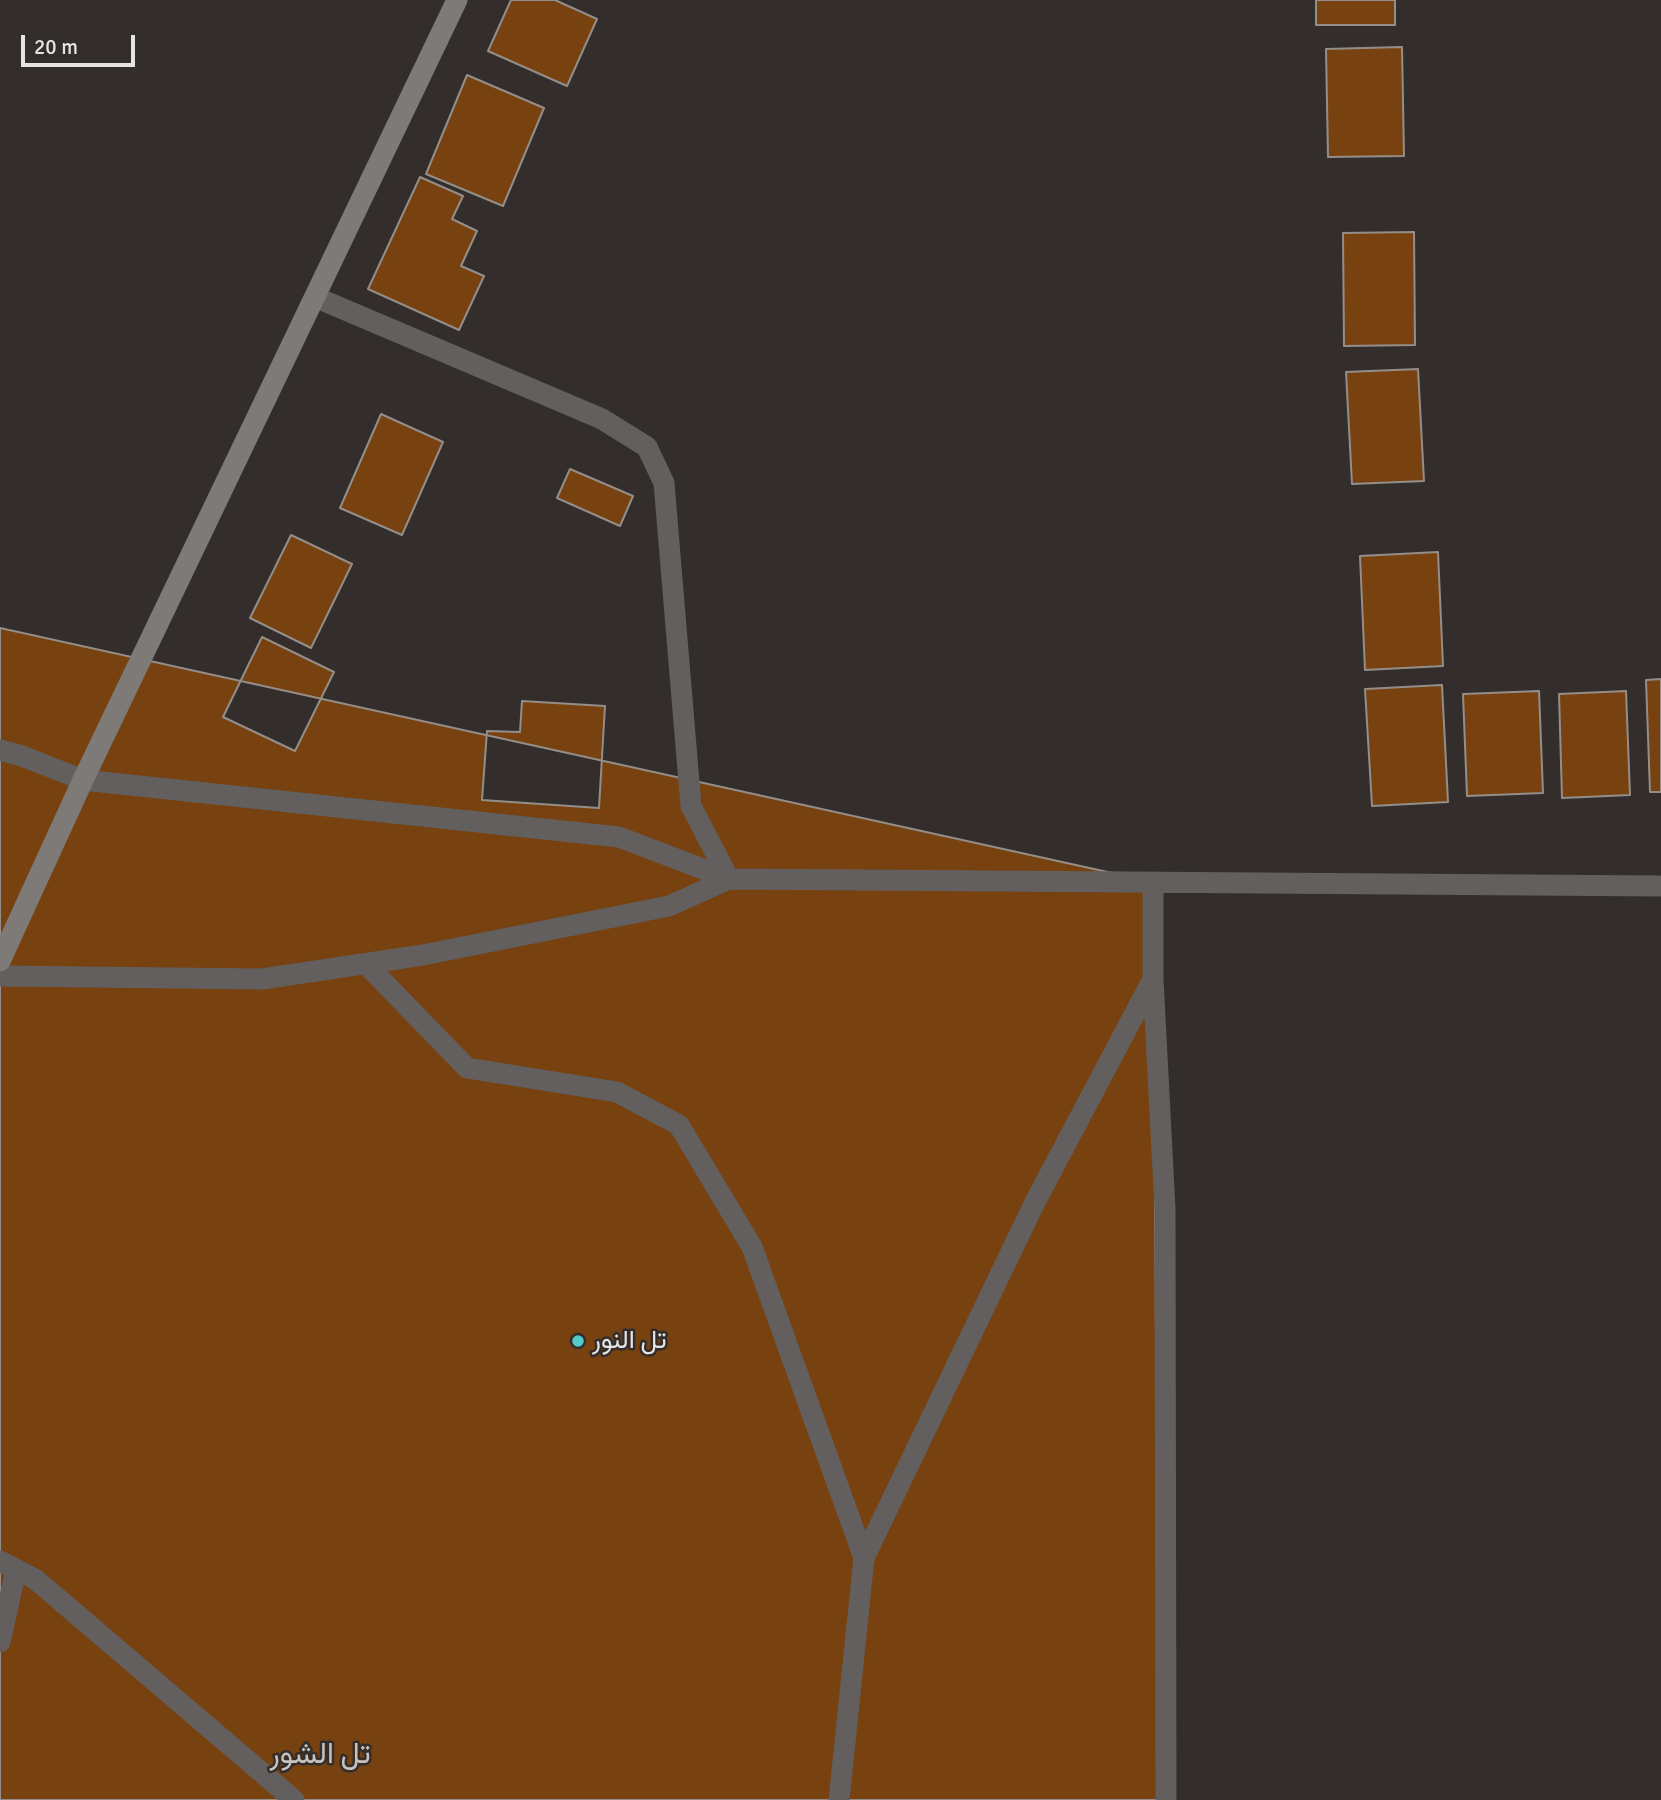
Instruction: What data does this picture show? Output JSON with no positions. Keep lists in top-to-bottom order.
{
  "districts": ["تل الشور"],
  "places": ["تل النور"],
  "scale_bar": "20 m"
}
